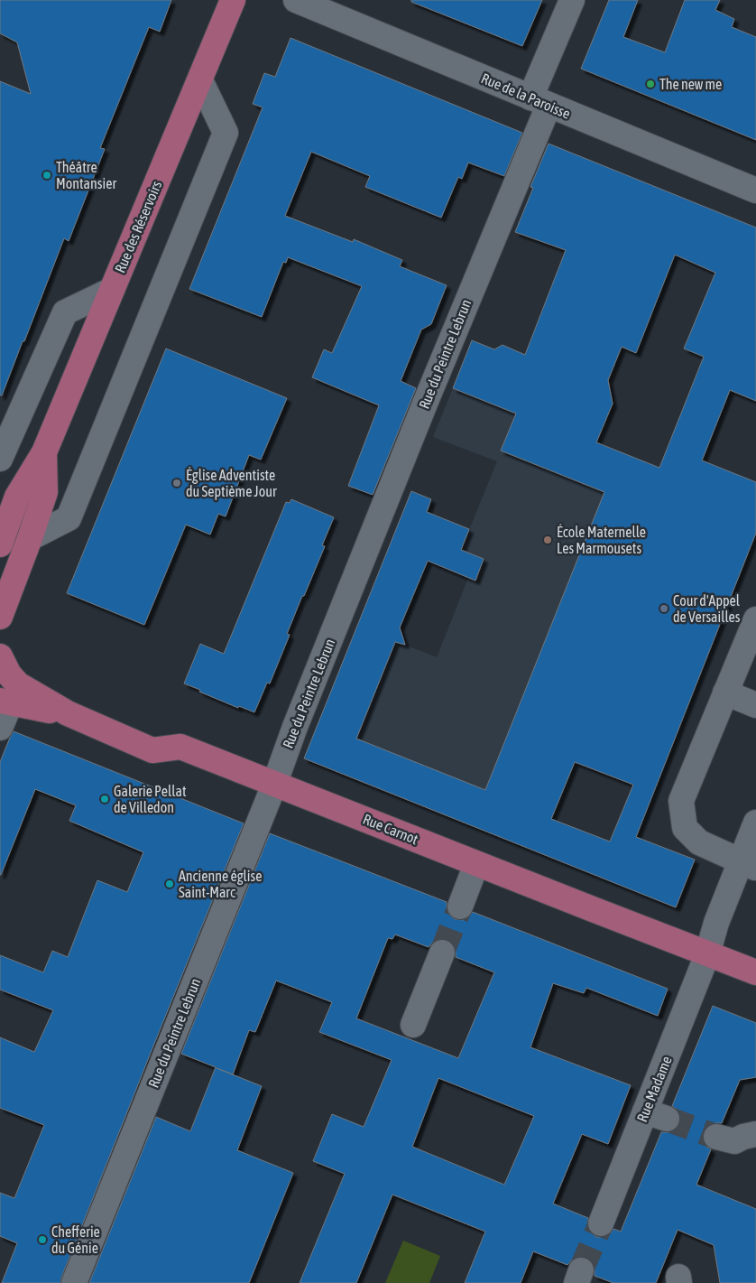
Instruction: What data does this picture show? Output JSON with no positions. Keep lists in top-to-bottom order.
{
  "streets": {
    "main road": ["Rue des Réservoirs", "Rue Carnot"],
    "street": ["Rue de la Paroisse", "Rue du Peintre Lebrun", "Rue Madame"]
  },
  "crossings": [
    ["Rue de la Paroisse", "Rue du Peintre Lebrun"],
    ["Rue du Peintre Lebrun", "Rue Carnot"],
    ["Rue Carnot", "Rue Madame"]
  ],
  "places": [
    "The new me",
    "Théâtre Montansier",
    "Église Adventiste du Septième Jour",
    "École Maternelle Les Marmousets",
    "Cour d'Appel de Versailles",
    "Galerie Pellat de Villedon",
    "Ancienne église Saint-Marc",
    "Chefferie du Génie"
  ]
}
